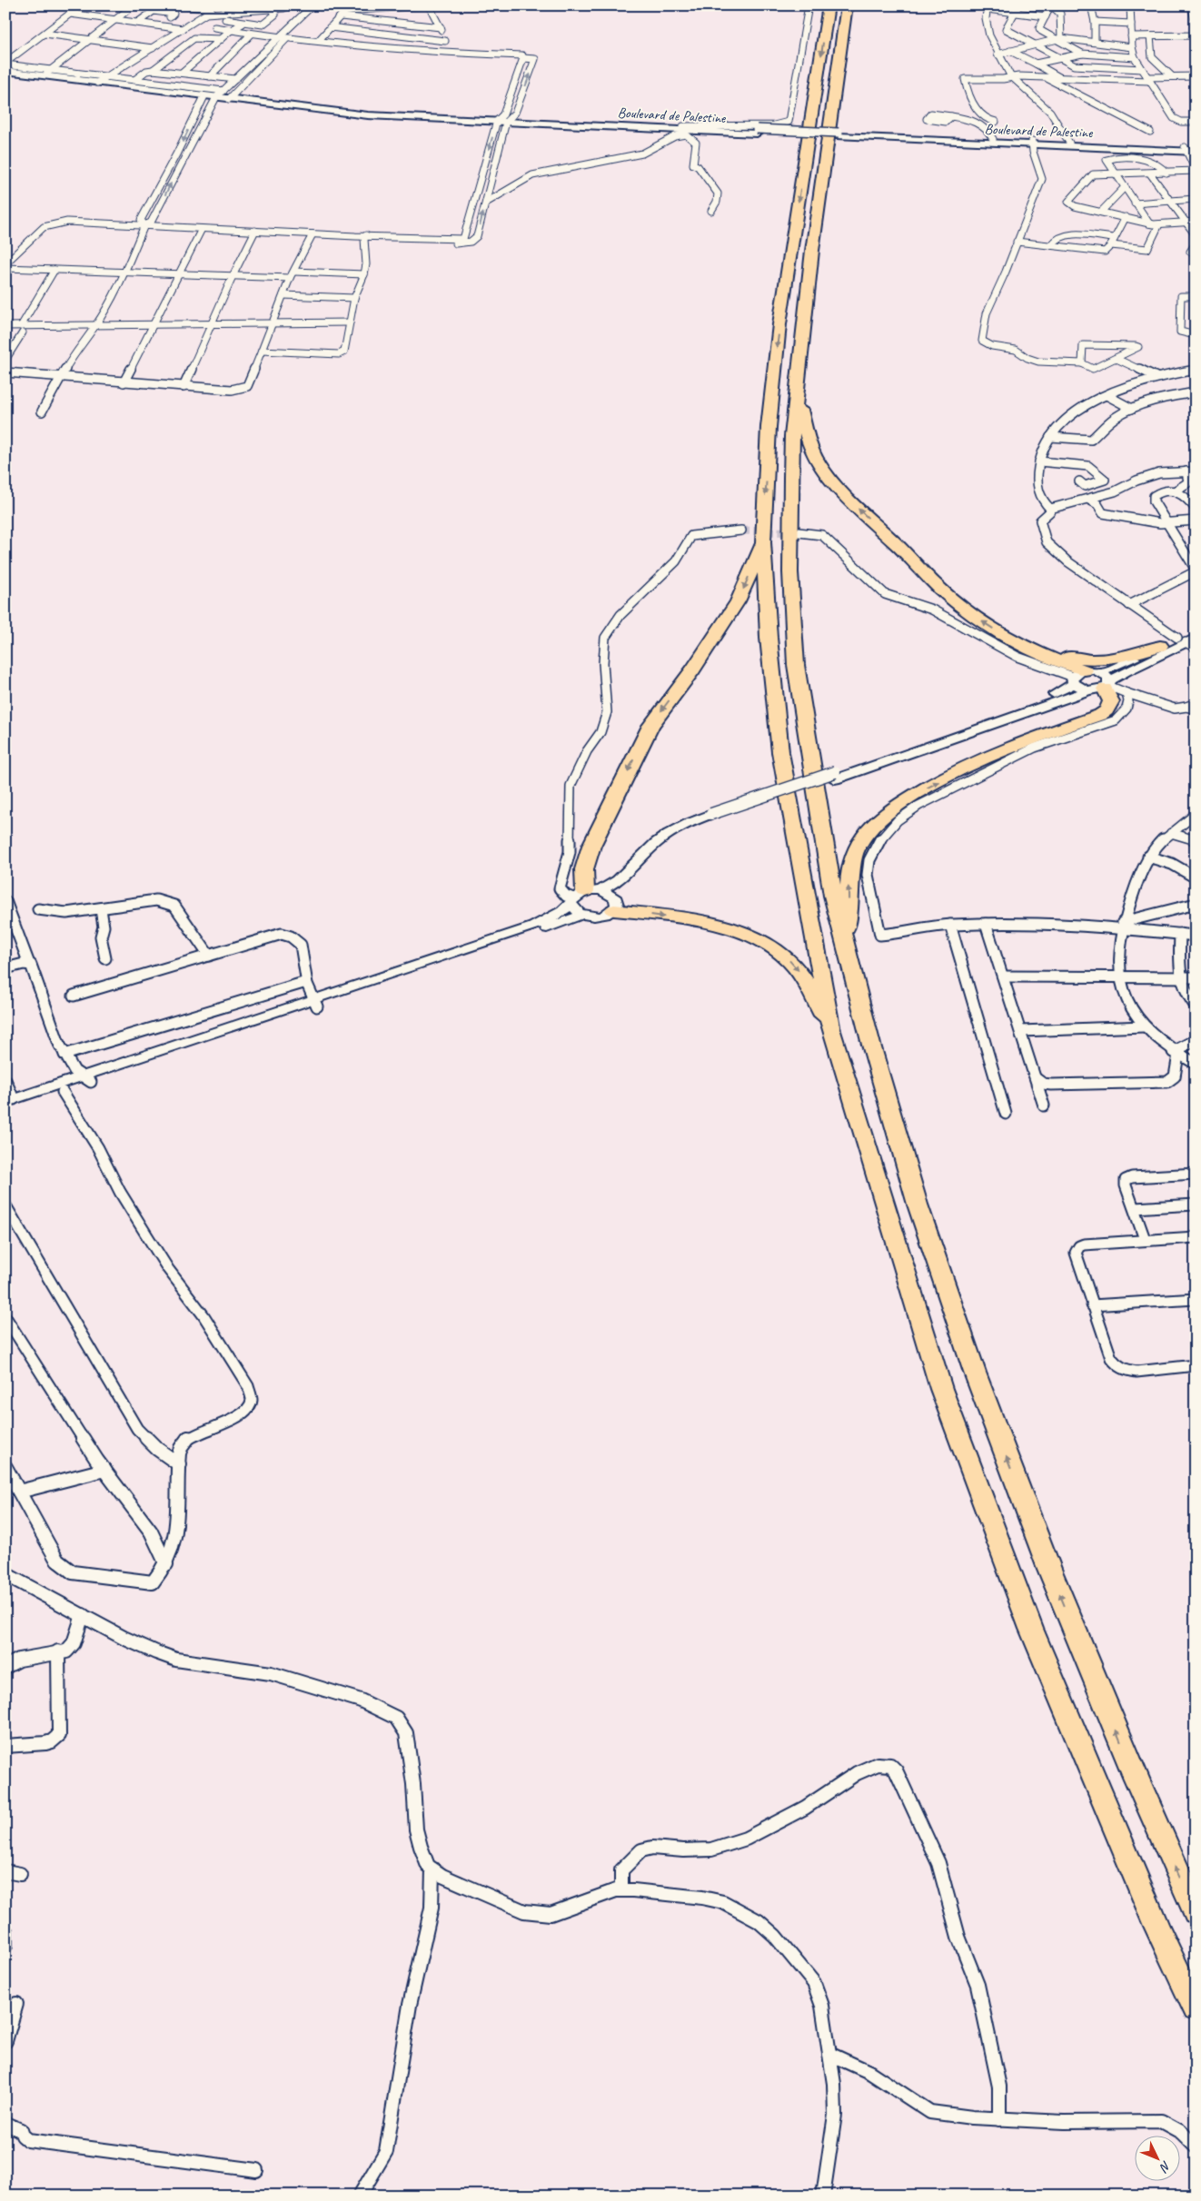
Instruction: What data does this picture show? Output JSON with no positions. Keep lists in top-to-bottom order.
{
  "streets": {
    "street": ["Boulevard de Palestine"]
  },
  "north": "bottom right"
}
